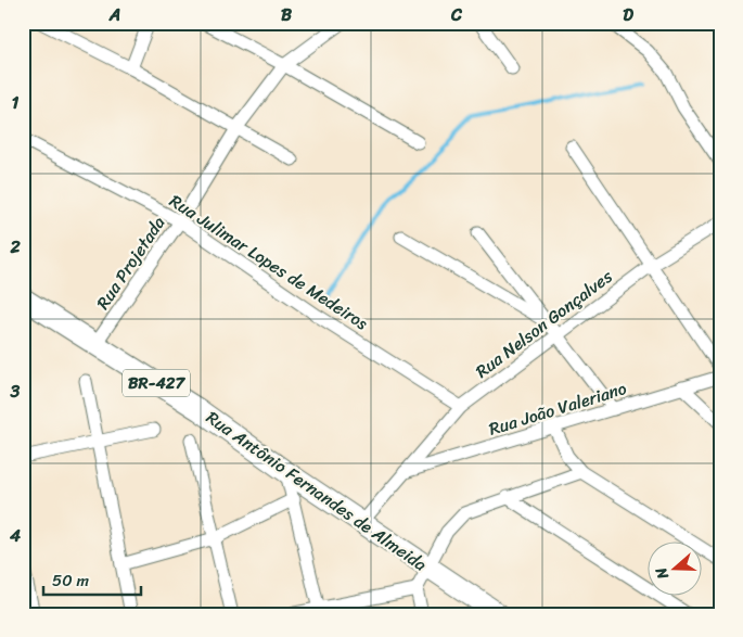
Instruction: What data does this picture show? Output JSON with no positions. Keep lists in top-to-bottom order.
{
  "streets": {
    "highway": ["BR-427", "Rua Antônio Fernandes de Almeida"],
    "street": [
      "Rua Julimar Lopes de Medeiros",
      "Rua Projetada",
      "Rua Nelson Gonçalves",
      "Rua João Valeriano"
    ]
  },
  "crossings": [
    ["Rua Julimar Lopes de Medeiros", "Rua Projetada"],
    ["Rua Julimar Lopes de Medeiros", "Rua Nelson Gonçalves"],
    ["Rua Projetada", "Rua Antônio Fernandes de Almeida"],
    ["Rua Nelson Gonçalves", "Rua João Valeriano"],
    ["Rua Nelson Gonçalves", "Rua Antônio Fernandes de Almeida"]
  ],
  "scale_bar": "50 m",
  "north": "left",
  "grid": {
    "columns": [
      "A",
      "B",
      "C",
      "D"
    ],
    "rows": [
      "1",
      "2",
      "3",
      "4"
    ]
  }
}
